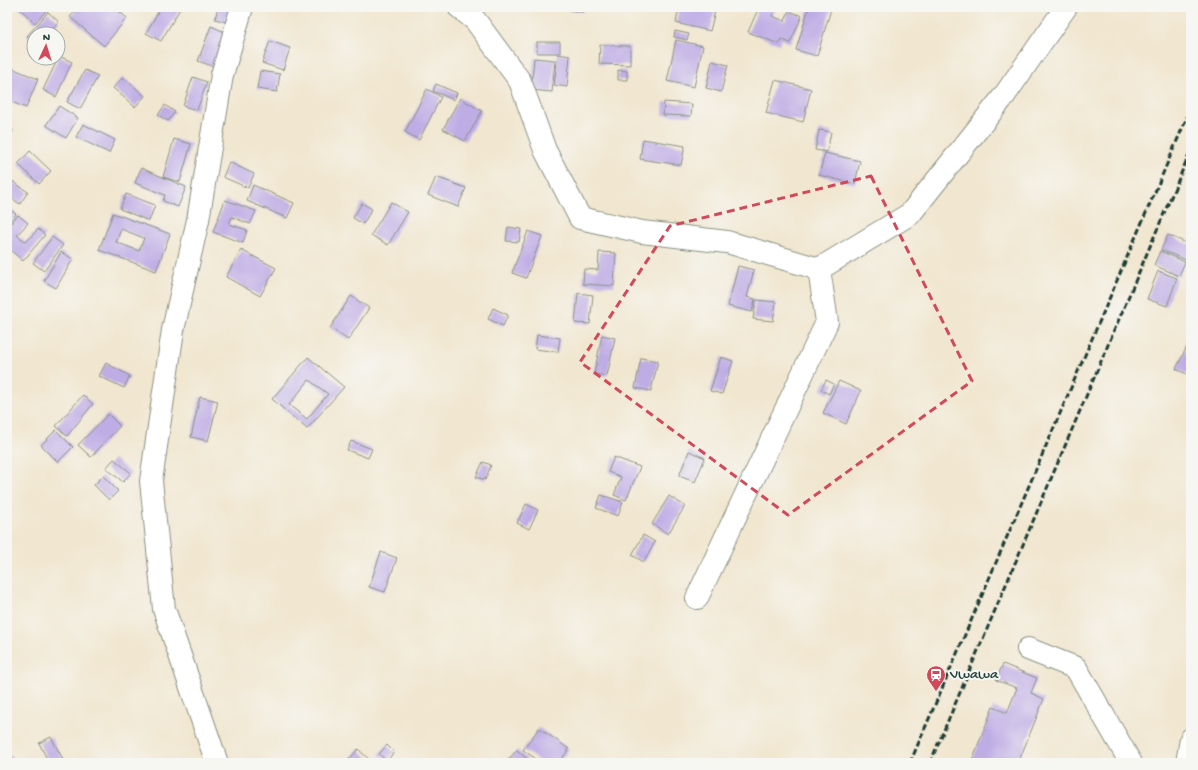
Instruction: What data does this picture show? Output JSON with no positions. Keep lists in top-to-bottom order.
{
  "places": {
    "station": ["Vwawa"]
  },
  "north": "top"
}
